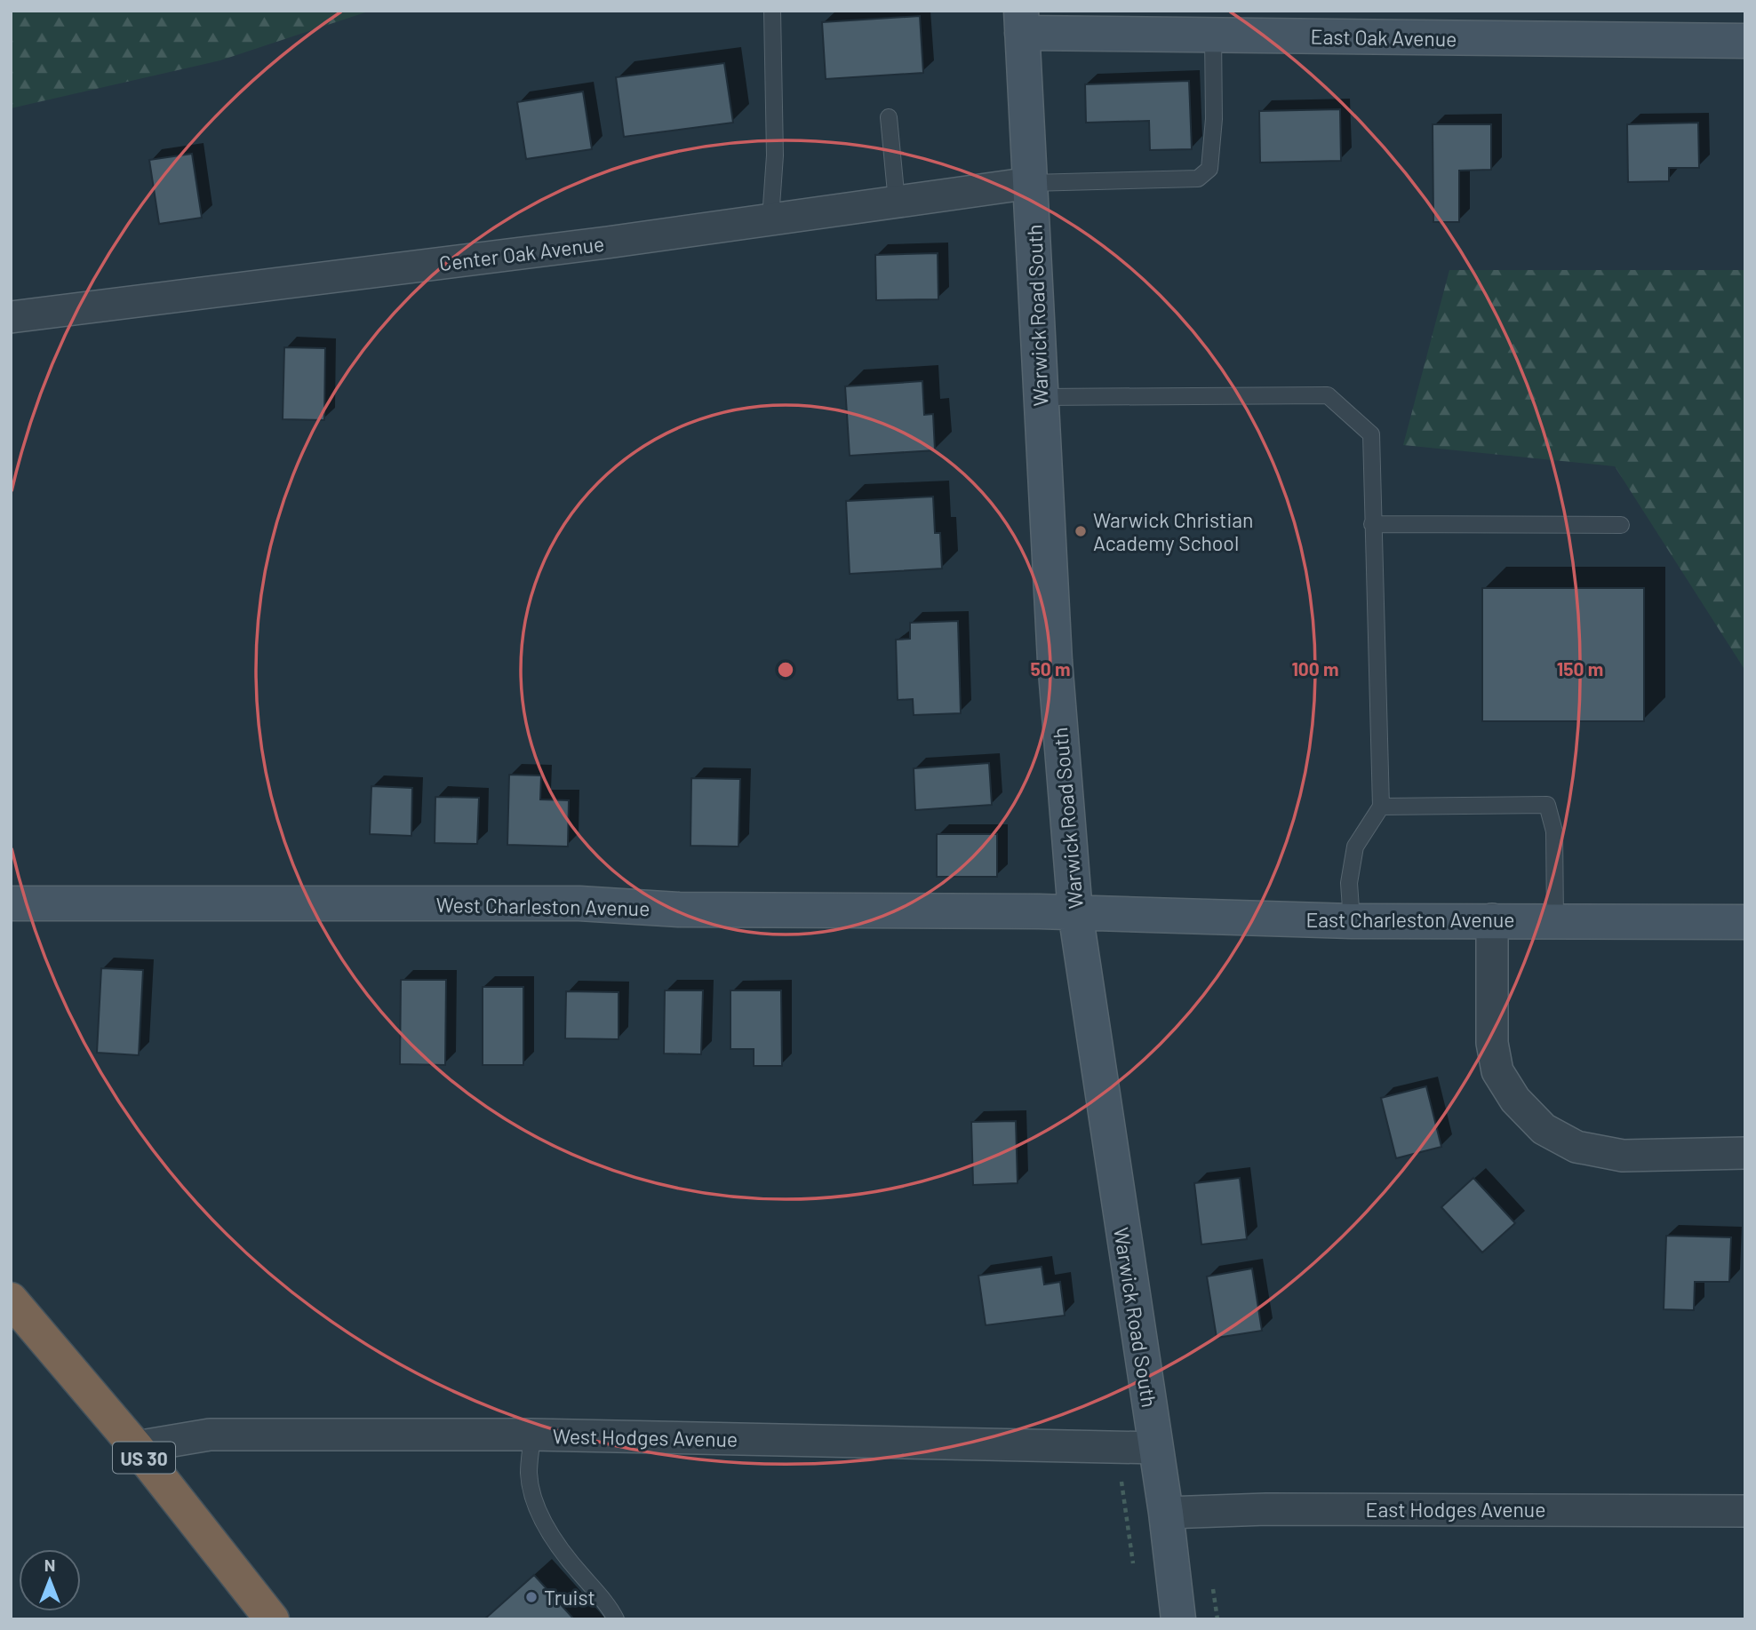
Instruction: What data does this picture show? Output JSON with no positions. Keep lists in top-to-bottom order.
{
  "streets": {
    "highway": ["US 30"],
    "street": [
      "East Oak Avenue",
      "Center Oak Avenue",
      "Warwick Road South",
      "West Charleston Avenue",
      "East Charleston Avenue",
      "West Hodges Avenue",
      "East Hodges Avenue"
    ]
  },
  "crossings": [
    ["East Oak Avenue", "Warwick Road South"],
    ["Center Oak Avenue", "Warwick Road South"],
    ["Warwick Road South", "West Charleston Avenue"],
    ["Warwick Road South", "East Charleston Avenue"],
    ["Warwick Road South", "West Hodges Avenue"],
    ["Warwick Road South", "East Hodges Avenue"],
    ["West Charleston Avenue", "East Charleston Avenue"],
    ["West Hodges Avenue", "US 30"]
  ],
  "places": ["Warwick Christian Academy School", "Truist"],
  "north": "top",
  "rings": ["50 m", "100 m", "150 m"]
}
